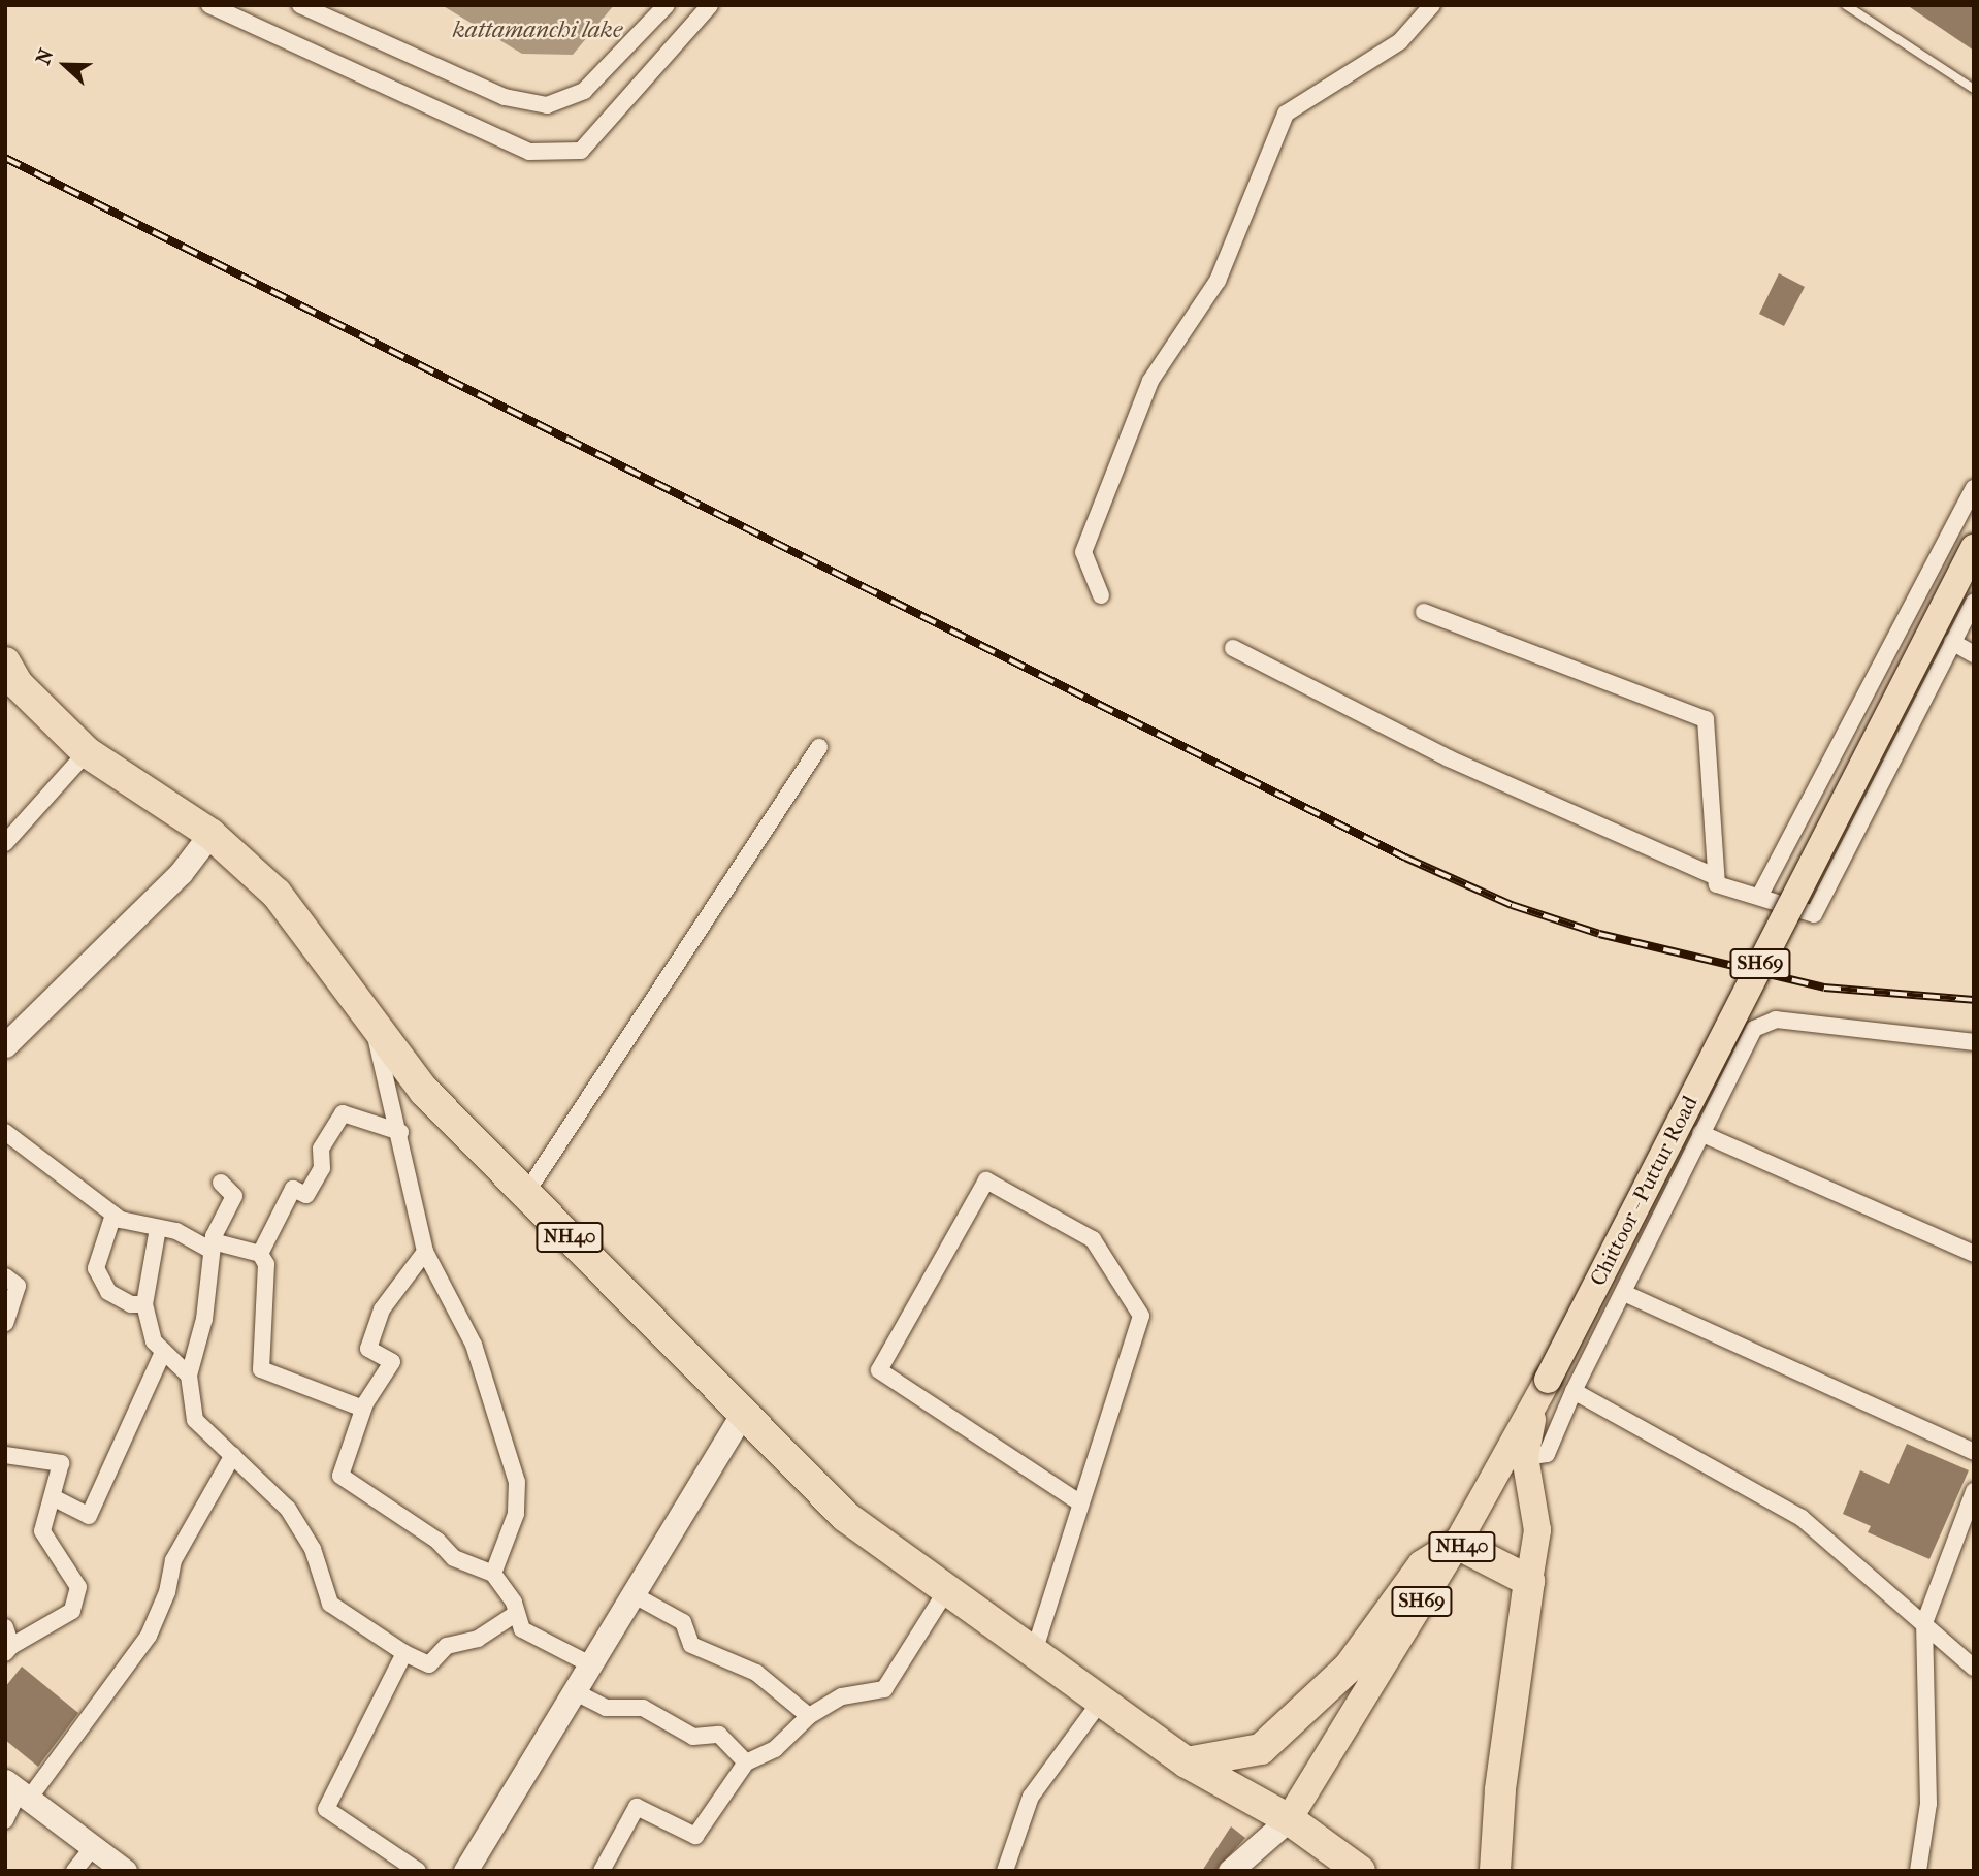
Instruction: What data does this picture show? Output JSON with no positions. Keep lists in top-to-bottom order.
{
  "streets": {
    "highway": ["NH40"],
    "main road": ["SH69", "Chittoor - Puttur Road"]
  },
  "crossings": [
    ["Chittoor - Puttur Road", "NH40"]
  ],
  "water": ["kattamanchi lake"],
  "north": "left"
}
